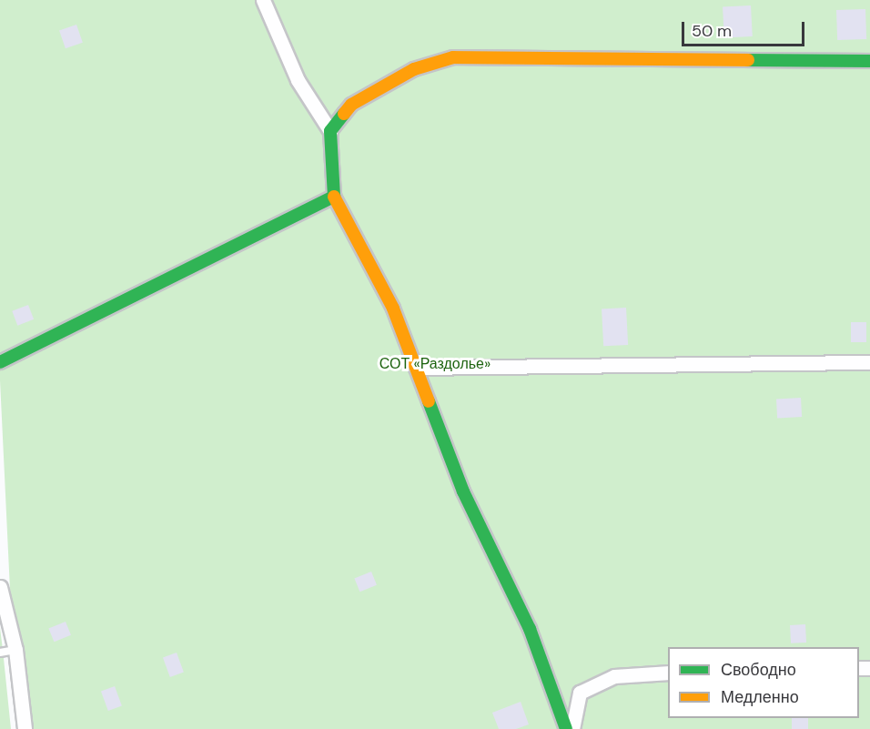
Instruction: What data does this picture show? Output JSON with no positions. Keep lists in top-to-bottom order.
{
  "parks": ["СОТ «Раздолье»"],
  "legend": ["Свободно", "Медленно"],
  "scale_bar": "50 m"
}
